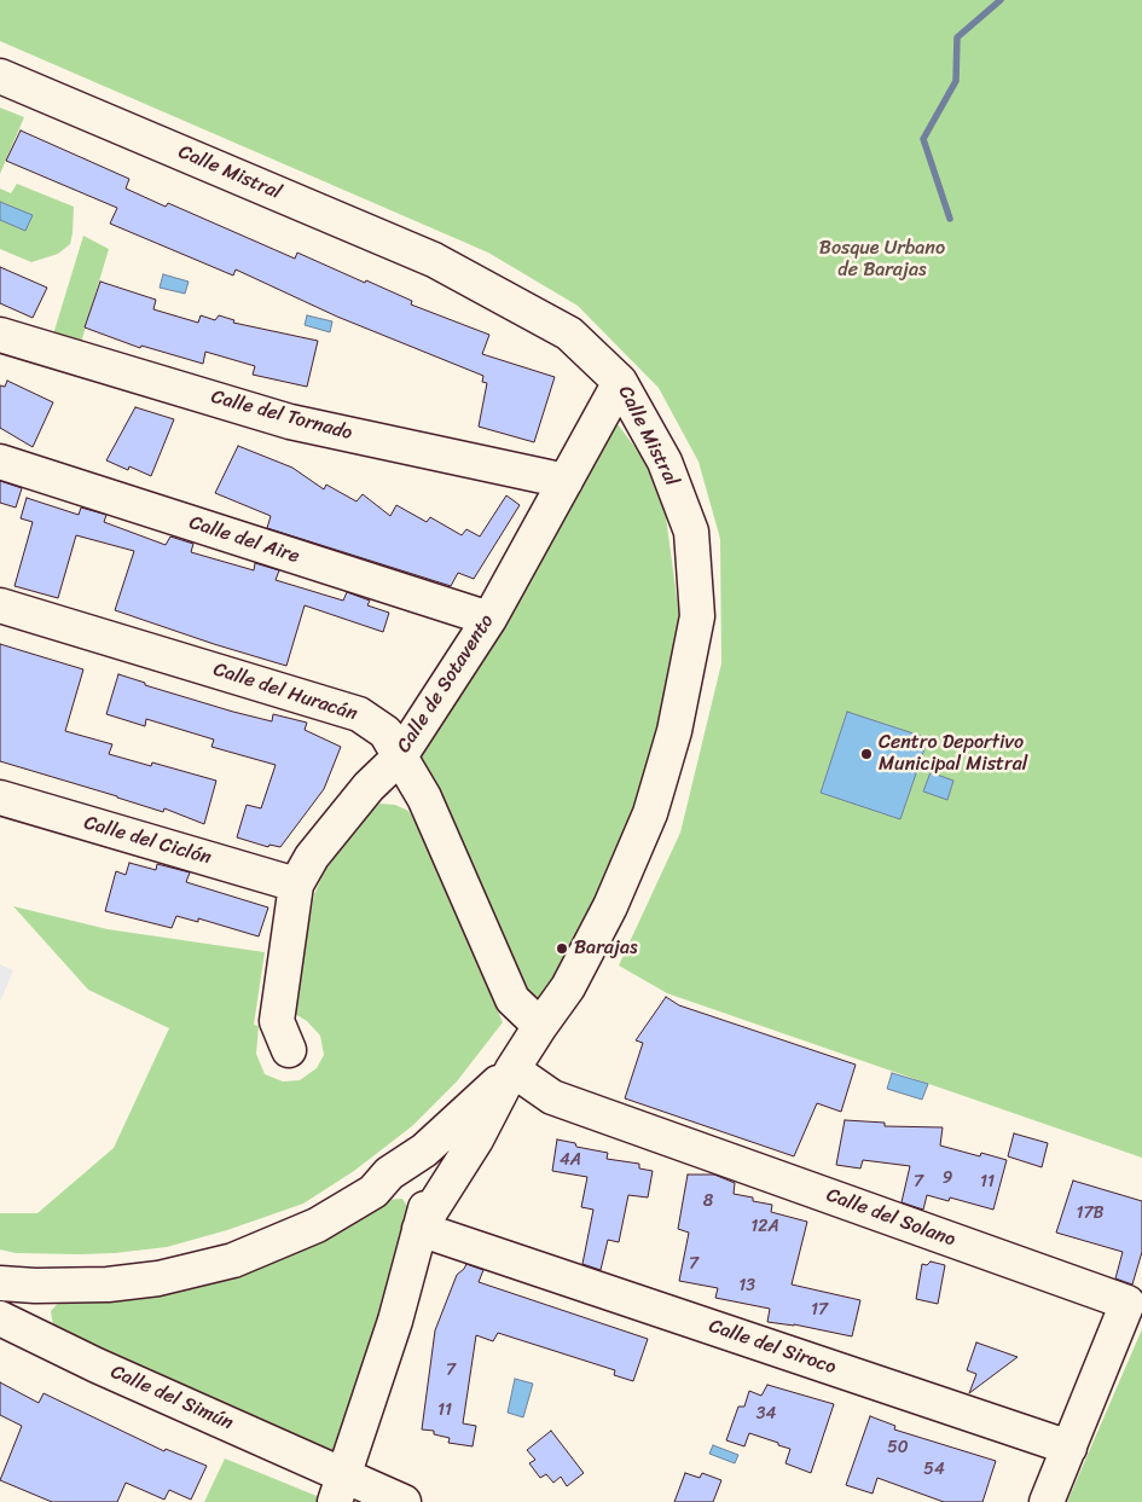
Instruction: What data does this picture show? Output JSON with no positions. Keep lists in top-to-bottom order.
{
  "streets": {
    "street": [
      "Calle Mistral",
      "Calle del Tornado",
      "Calle del Aire",
      "Calle de Sotavento",
      "Calle del Huracán",
      "Calle del Ciclón",
      "Calle del Solano",
      "Calle del Siroco",
      "Calle del Simún"
    ]
  },
  "crossings": [
    ["Calle Mistral", "Calle de Sotavento"],
    ["Calle Mistral", "Calle del Huracán"],
    ["Calle Mistral", "Calle del Solano"],
    ["Calle del Tornado", "Calle de Sotavento"],
    ["Calle del Aire", "Calle de Sotavento"],
    ["Calle de Sotavento", "Calle del Huracán"],
    ["Calle de Sotavento", "Calle del Ciclón"],
    ["Calle del Solano", "Calle del Siroco"]
  ],
  "parks": ["Bosque Urbano de Barajas"],
  "places": ["Centro Deportivo Municipal Mistral", "Barajas"],
  "house_numbers": [
    "4A",
    "9",
    "7",
    "11",
    "8",
    "17B",
    "12A",
    "7",
    "13",
    "17",
    "7",
    "11",
    "34",
    "50",
    "54"
  ]
}
